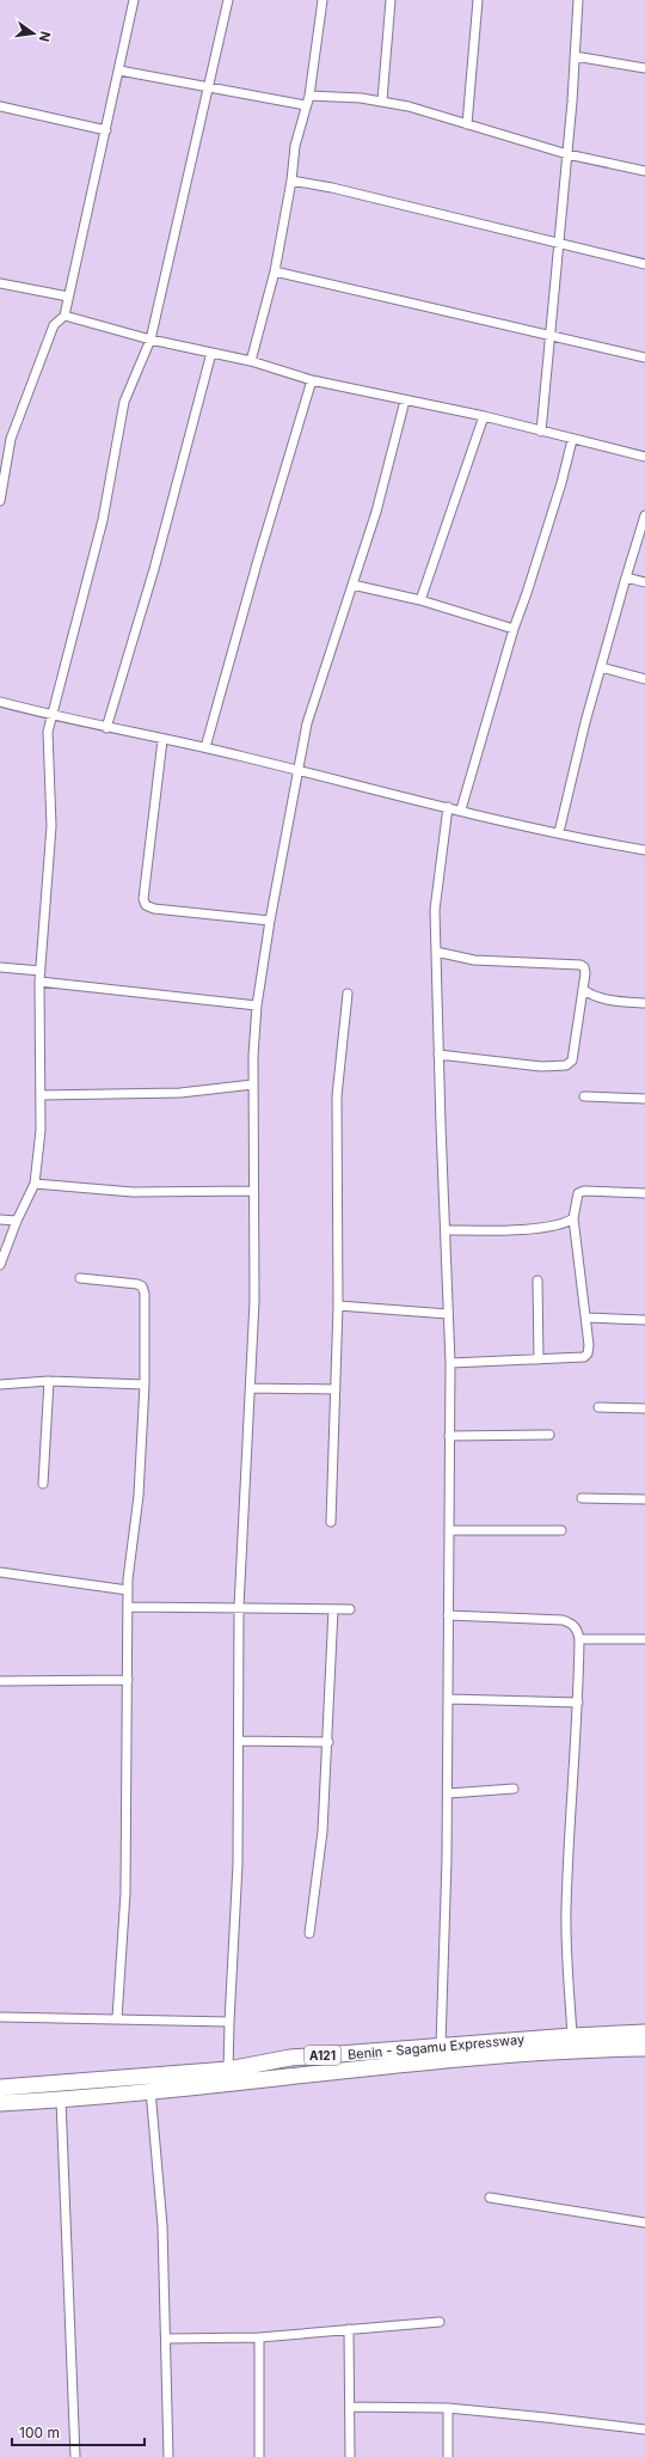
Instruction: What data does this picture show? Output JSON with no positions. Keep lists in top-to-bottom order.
{
  "streets": {
    "highway": ["Benin - Sagamu Expressway", "A121"]
  },
  "scale_bar": "100 m",
  "north": "right"
}
